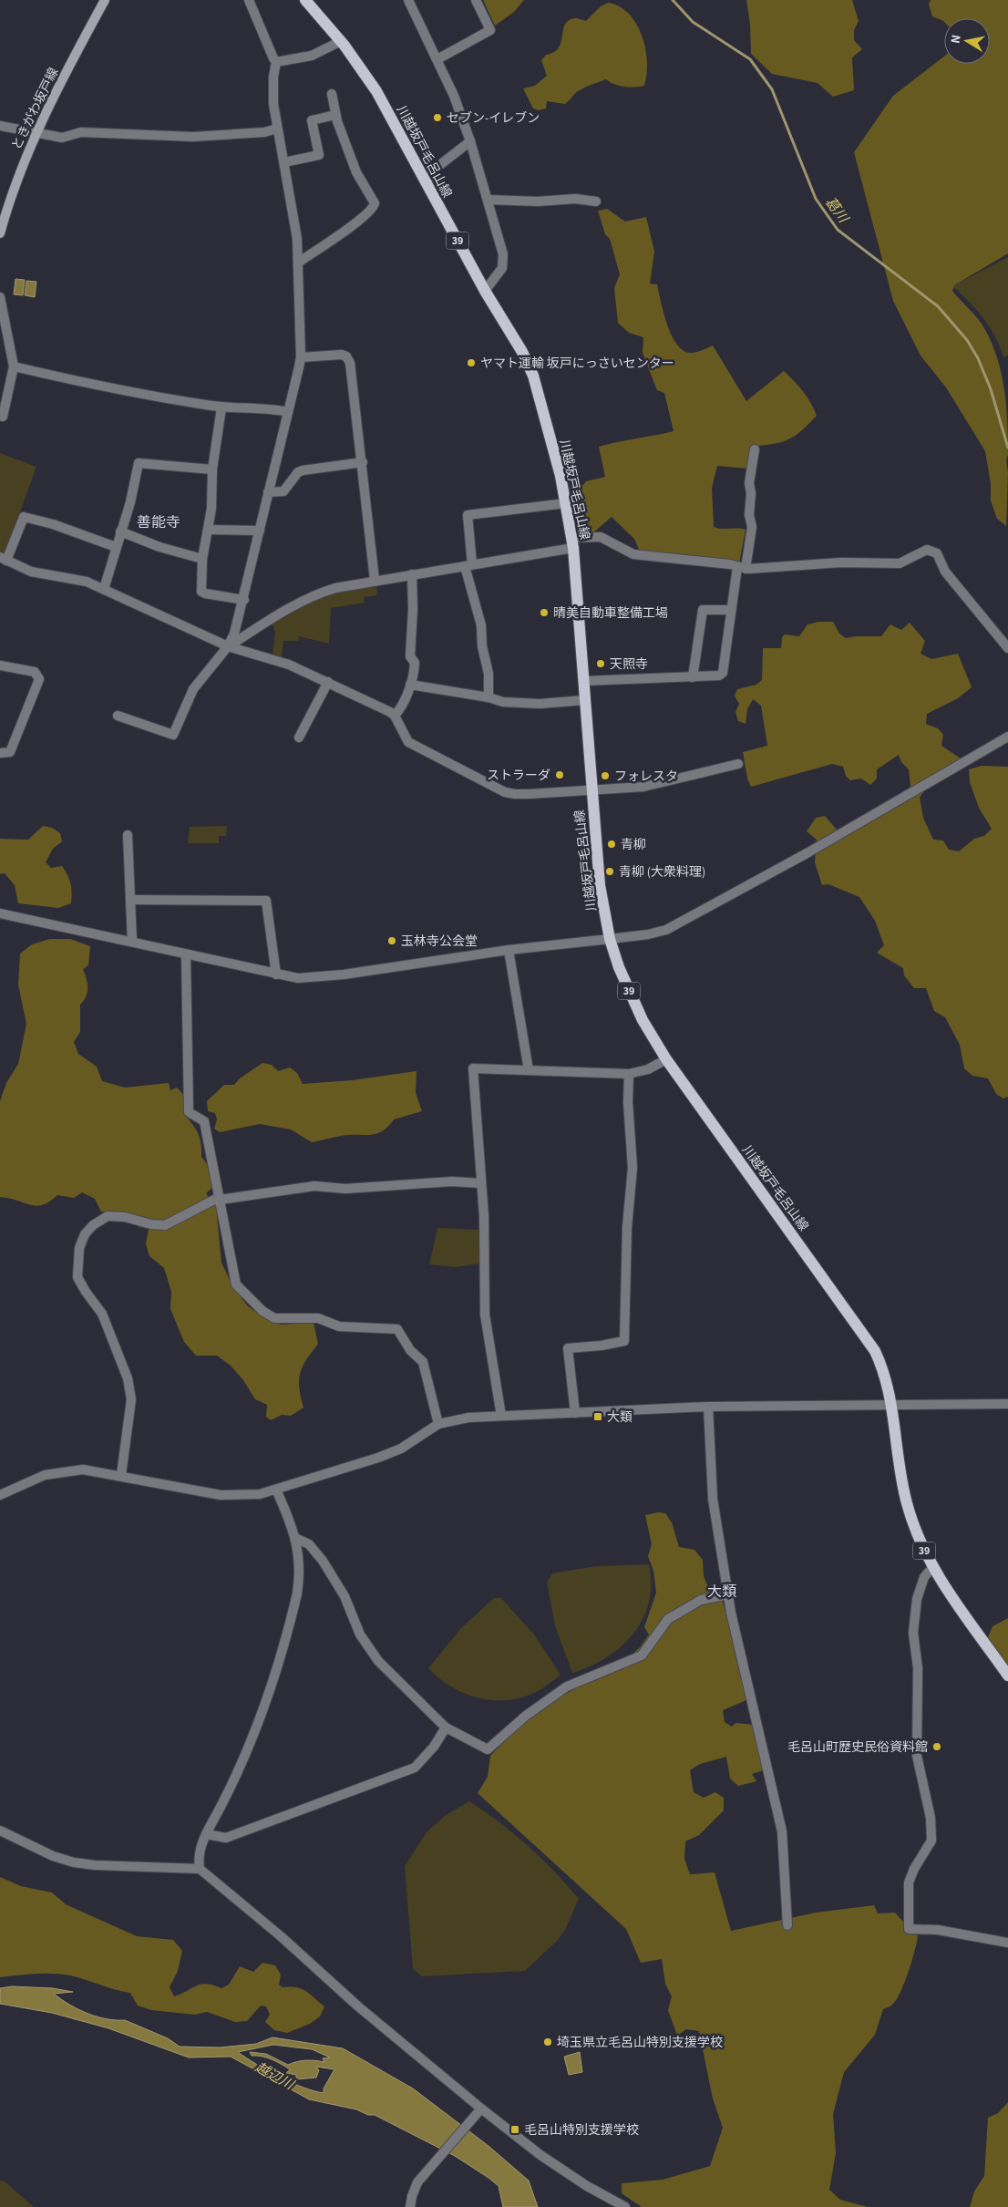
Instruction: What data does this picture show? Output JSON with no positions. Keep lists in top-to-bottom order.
{
  "streets": {
    "main road": ["ときがわ坂戸線", "川越坂戸毛呂山線", "39"]
  },
  "districts": ["善能寺", "大類"],
  "water": ["葛川", "越辺川"],
  "places": {
    "other": [
      "セブン-イレブン",
      "ヤマト運輸 坂戸にっさいセンター",
      "晴美自動車整備工場",
      "天照寺",
      "ストラーダ",
      "フォレスタ",
      "青柳",
      "青柳 (大衆料理)",
      "玉林寺公会堂",
      "毛呂山町歴史民俗資料館",
      "埼玉県立毛呂山特別支援学校"
    ],
    "transit": ["大類", "毛呂山特別支援学校"]
  },
  "north": "left"
}
